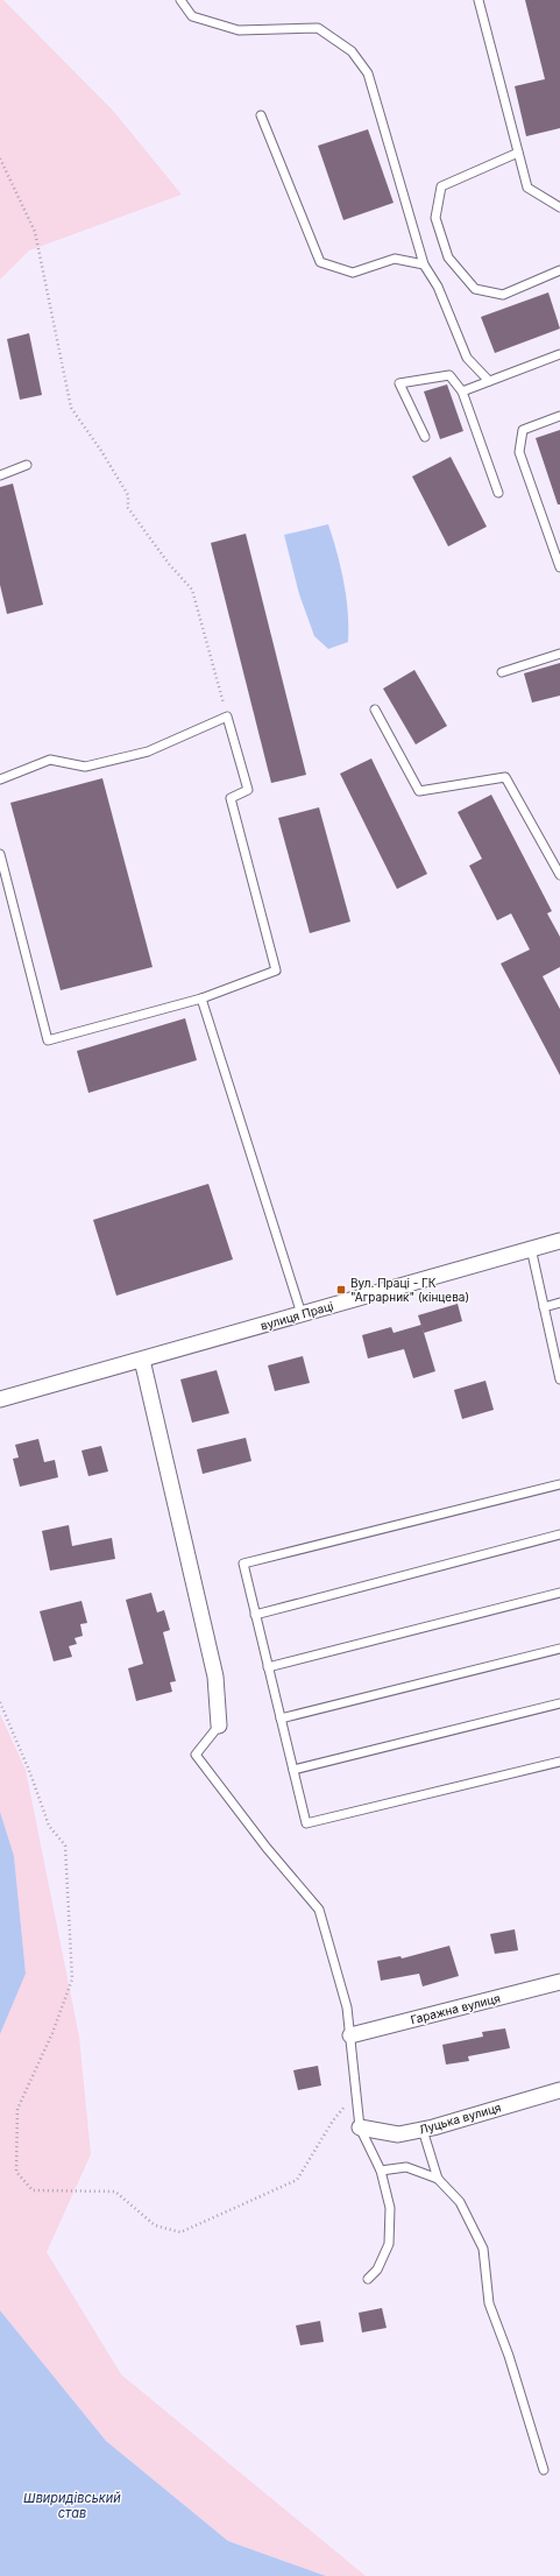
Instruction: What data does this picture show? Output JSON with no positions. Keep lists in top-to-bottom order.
{
  "streets": {
    "street": ["вулиця Праці", "Гаражна вулиця", "Луцька вулиця"]
  },
  "water": ["Швиридівський став"],
  "places": {
    "transit": ["Вул. Праці - ГК \"Аграрник\" (кінцева)"]
  }
}
